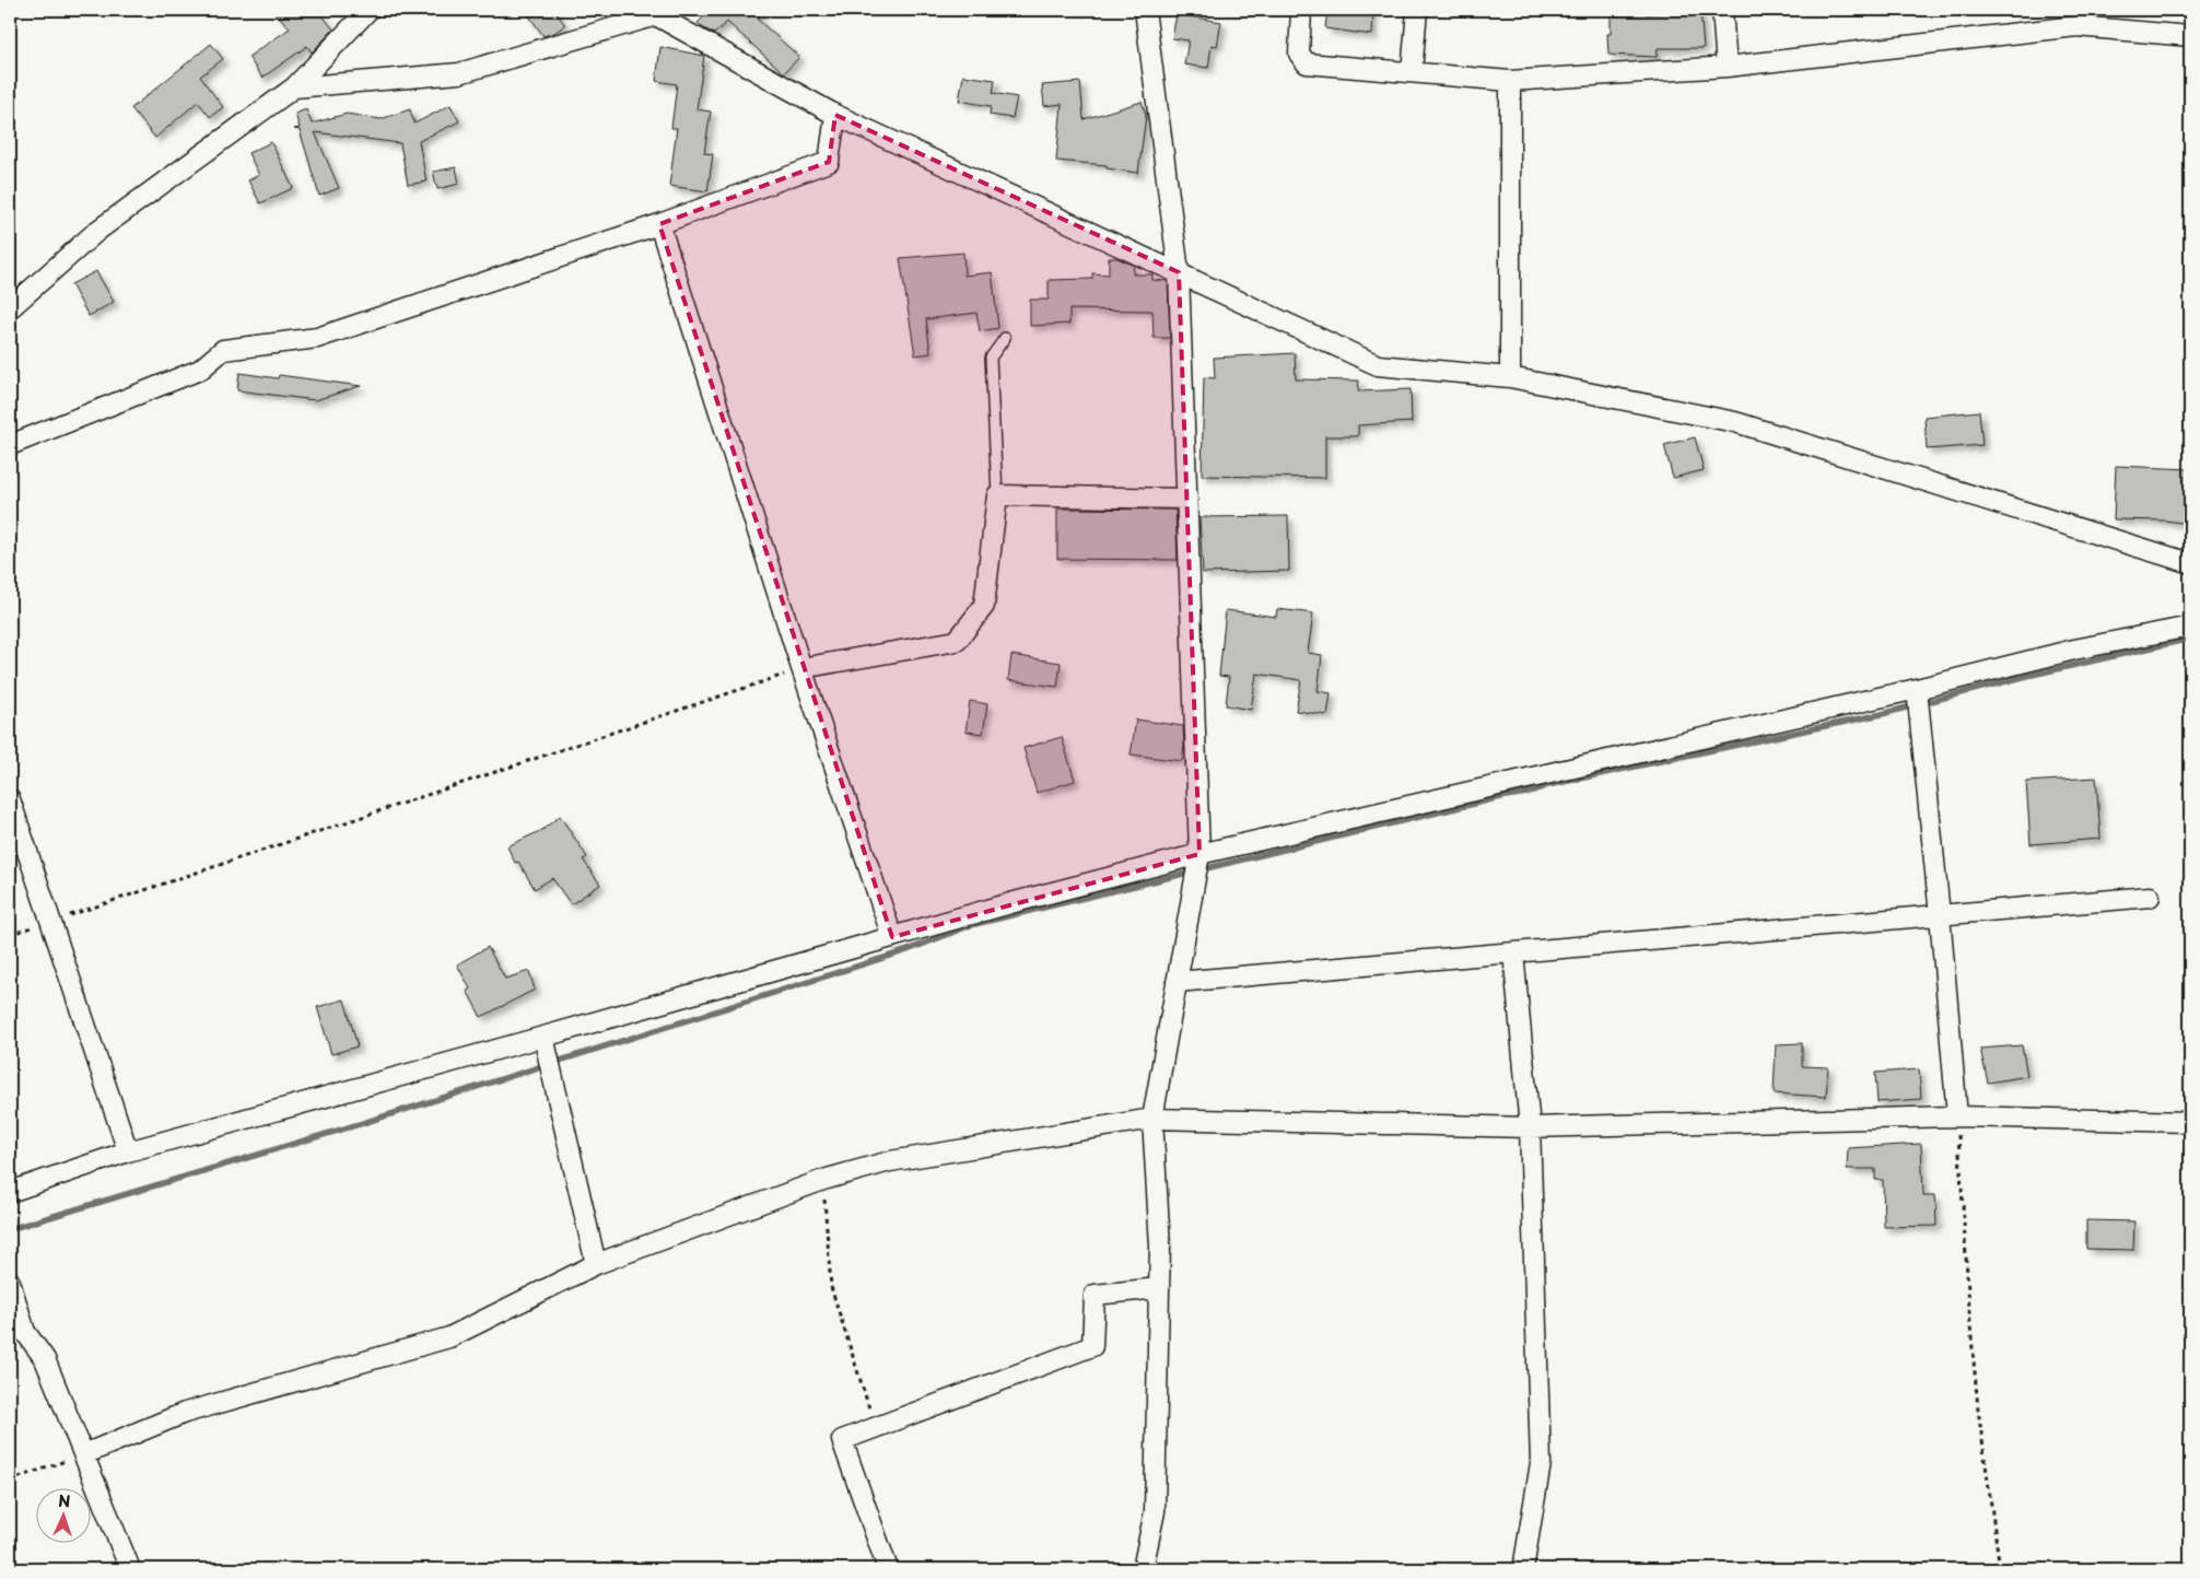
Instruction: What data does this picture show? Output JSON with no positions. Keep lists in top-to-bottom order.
{
  "north": "top"
}
